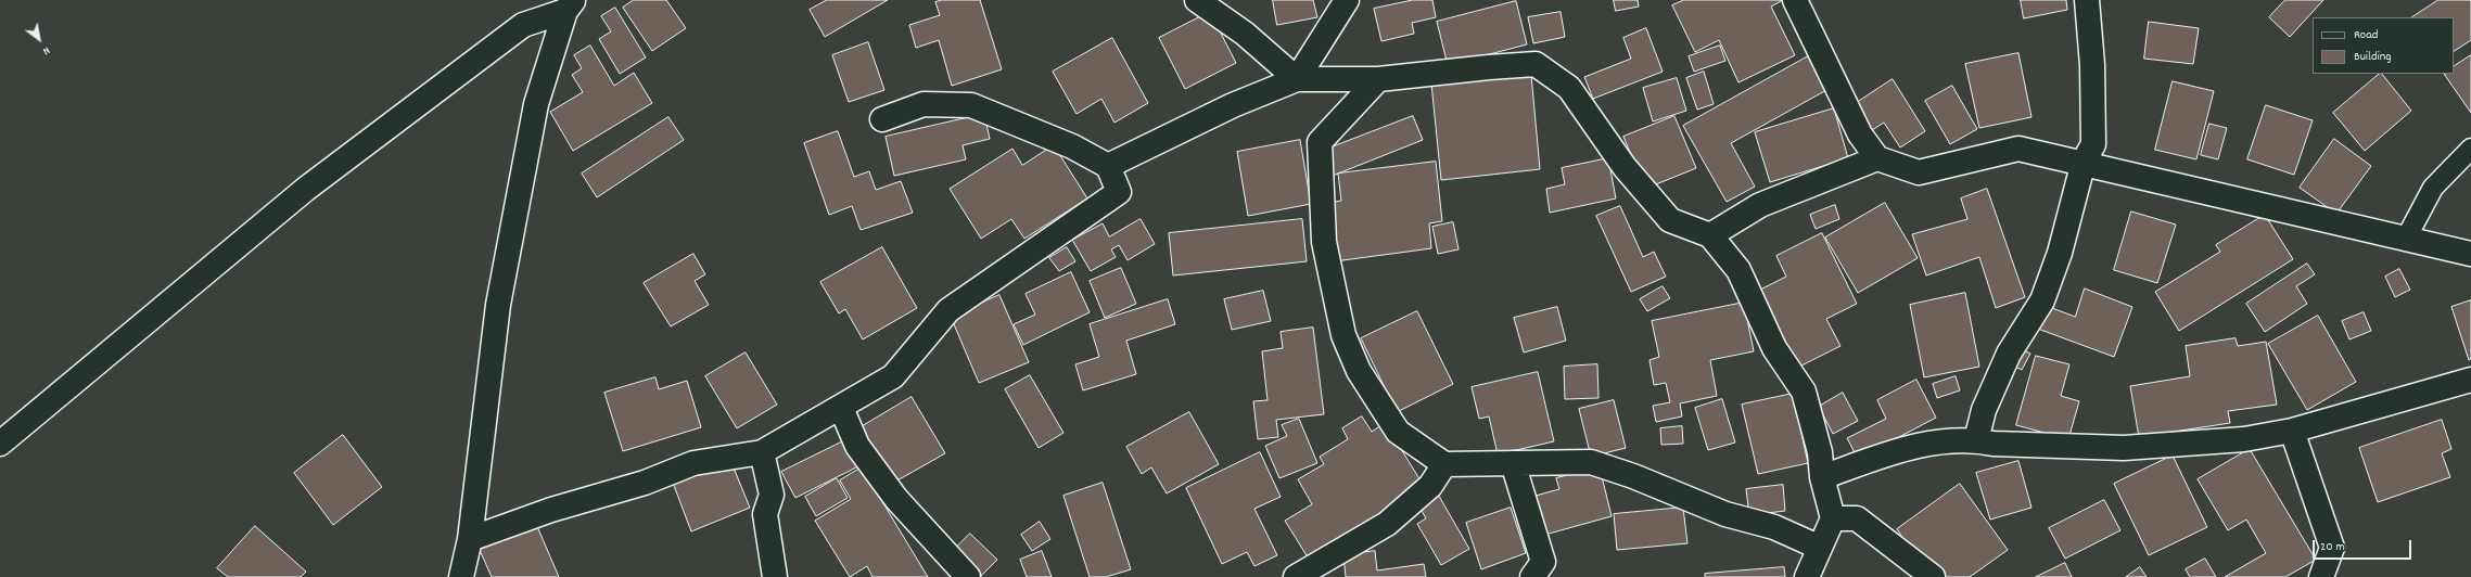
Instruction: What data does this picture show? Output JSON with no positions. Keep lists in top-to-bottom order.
{
  "legend": ["Road", "Building"],
  "scale_bar": "20 m",
  "north": "bottom right"
}
